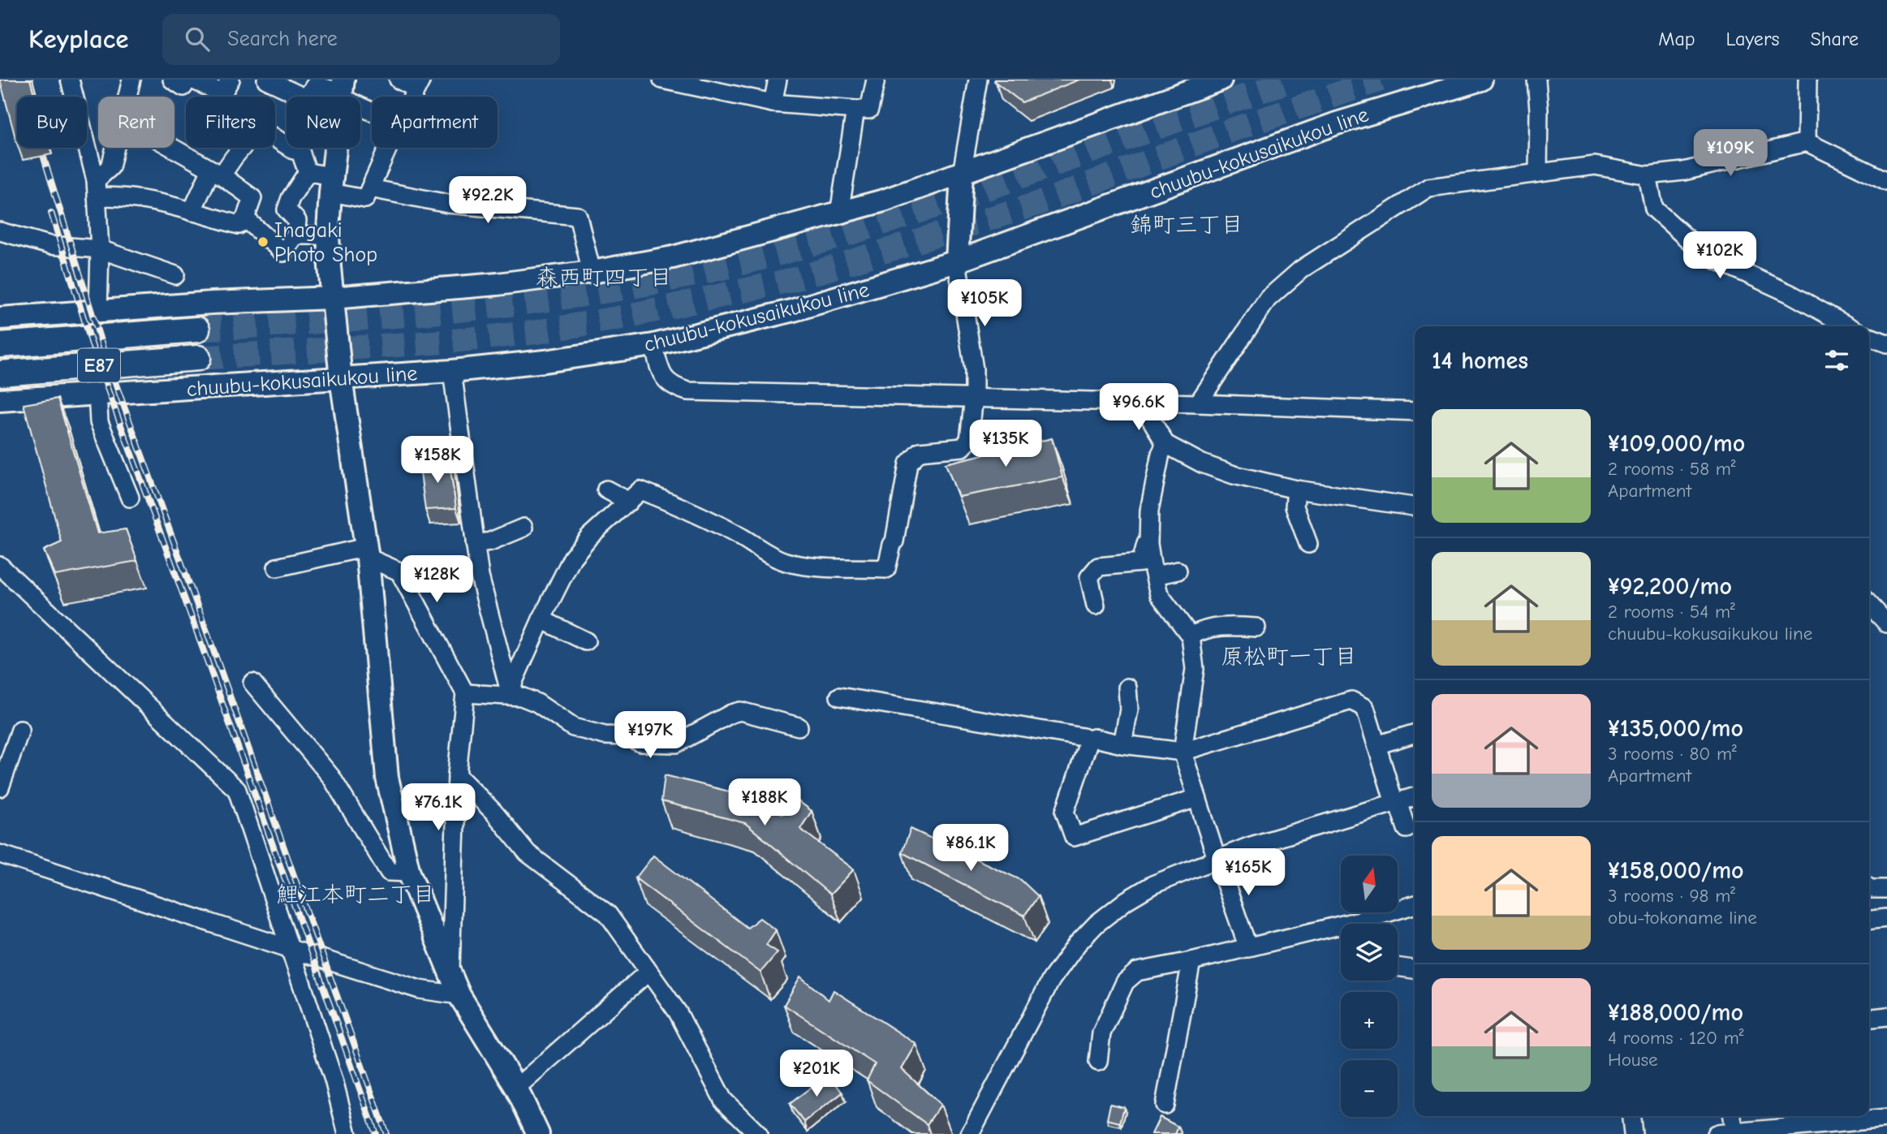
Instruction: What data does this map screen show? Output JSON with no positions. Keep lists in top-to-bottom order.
{
  "streets": {
    "highway": ["E87"],
    "main road": ["chuubu-kokusaikukou line"]
  },
  "districts": [
    "錦町三丁目",
    "森西町四丁目",
    "原松町一丁目",
    "鯉江本町二丁目"
  ],
  "places": ["Inagaki Photo Shop"],
  "north": "top",
  "page": {
    "header": "Keyplace",
    "search": "Search here",
    "nav": ["Map", "Layers", "Share"],
    "chip": [
      "Buy",
      "Rent",
      "Filters",
      "New",
      "Apartment"
    ],
    "price": [
      "¥109K",
      "¥92.2K",
      "¥102K",
      "¥105K",
      "¥96.6K",
      "¥135K",
      "¥158K",
      "¥128K",
      "¥197K",
      "¥188K",
      "¥76.1K",
      "¥86.1K",
      "¥165K",
      "¥201K"
    ],
    "heading": "14 homes",
    "list": [
      {
        "name": "¥109,000/mo",
        "note": "2 rooms · 58 m² · Apartment"
      },
      {
        "name": "¥92,200/mo",
        "note": "2 rooms · 54 m² · chuubu-kokusaikukou line"
      },
      {
        "name": "¥135,000/mo",
        "note": "3 rooms · 80 m² · Apartment"
      },
      {
        "name": "¥158,000/mo",
        "note": "3 rooms · 98 m² · obu-tokoname line"
      },
      {
        "name": "¥188,000/mo",
        "note": "4 rooms · 120 m² · House"
      }
    ],
    "map_buttons": ["+", "−"]
  }
}
